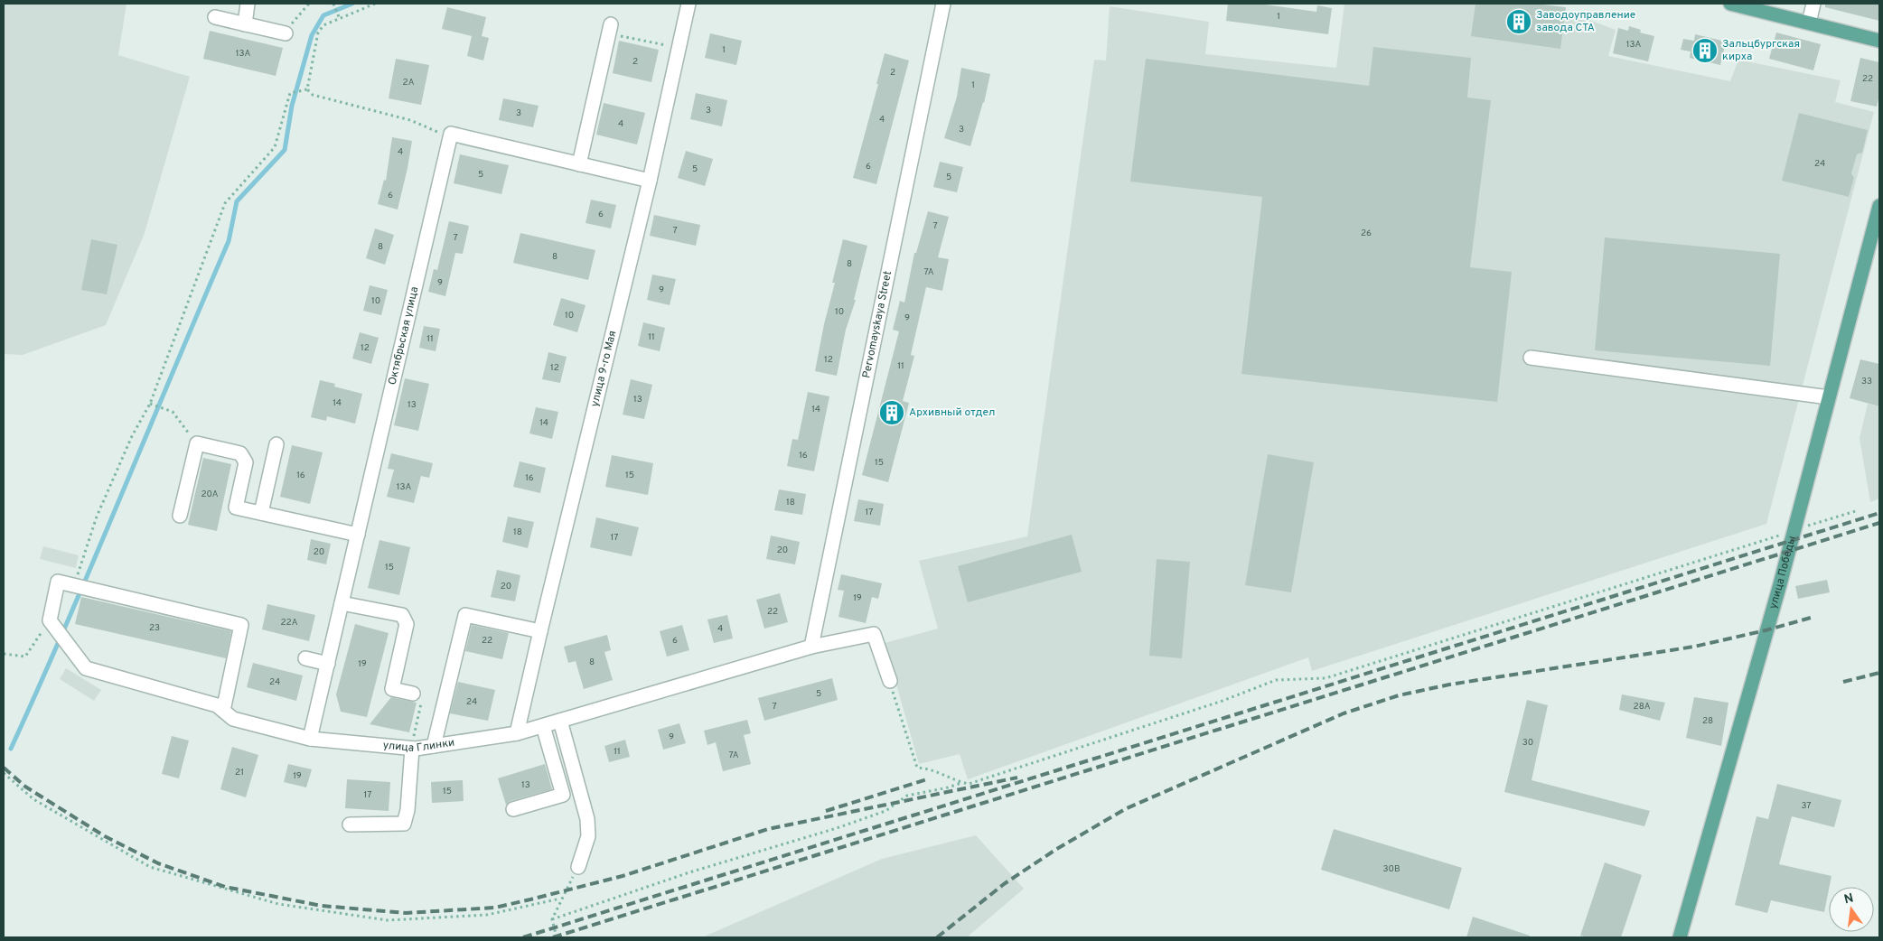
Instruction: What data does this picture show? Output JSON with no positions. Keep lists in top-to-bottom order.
{
  "streets": {
    "main road": ["улица Победы"],
    "street": [
      "Pervomayskaya Street",
      "Октябрьская улица",
      "улица 9-го Мая",
      "улица Глинки"
    ]
  },
  "crossings": [
    ["Pervomayskaya Street", "улица Глинки"],
    ["Октябрьская улица", "улица Глинки"],
    ["улица 9-го Мая", "улица Глинки"]
  ],
  "places": {
    "building": ["Заводоуправление завода СТА", "Зальцбургская кирха", "Архивный отдел"]
  },
  "house_numbers": [
    "1",
    "13А",
    "1",
    "13А",
    "2",
    "2",
    "22",
    "2А",
    "1",
    "3",
    "3",
    "4",
    "4",
    "3",
    "4",
    "24",
    "6",
    "5",
    "5",
    "5",
    "6",
    "6",
    "7",
    "7",
    "26",
    "7",
    "8",
    "8",
    "8",
    "7А",
    "9",
    "9",
    "10",
    "10",
    "10",
    "9",
    "11",
    "11",
    "12",
    "12",
    "11",
    "12",
    "33",
    "13",
    "14",
    "13",
    "14",
    "14",
    "16",
    "15",
    "16",
    "15",
    "16",
    "13А",
    "20А",
    "18",
    "17",
    "18",
    "17",
    "20",
    "20",
    "15",
    "20",
    "19",
    "22",
    "22А",
    "23",
    "4",
    "22",
    "6",
    "8",
    "19",
    "24",
    "5",
    "24",
    "7",
    "28А",
    "28",
    "9",
    "30",
    "11",
    "7А",
    "21",
    "19",
    "13",
    "15",
    "17",
    "37",
    "30В"
  ],
  "north": "top"
}
